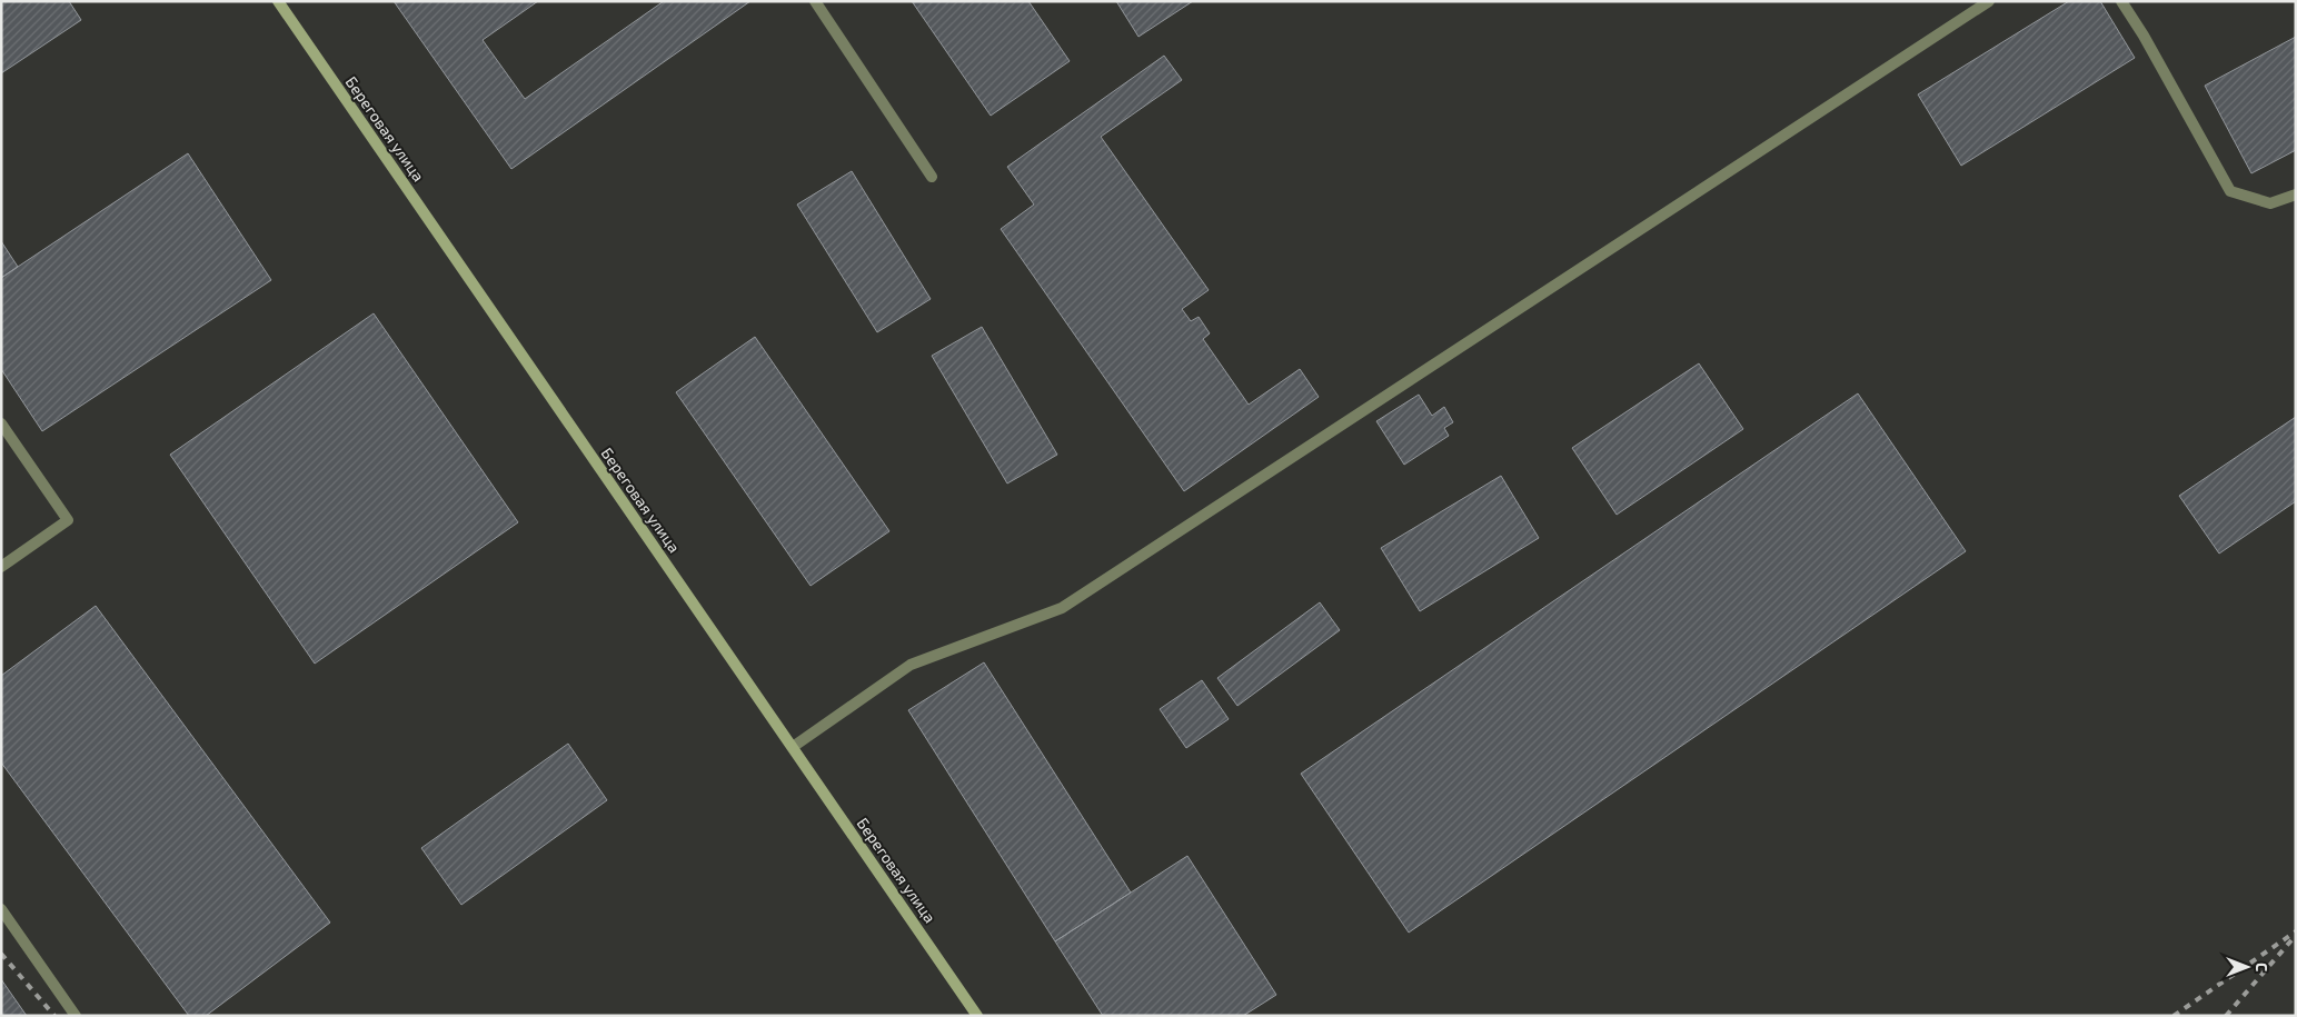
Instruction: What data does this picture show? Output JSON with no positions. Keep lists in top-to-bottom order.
{
  "streets": {
    "street": ["Береговая улица"]
  },
  "north": "right"
}
